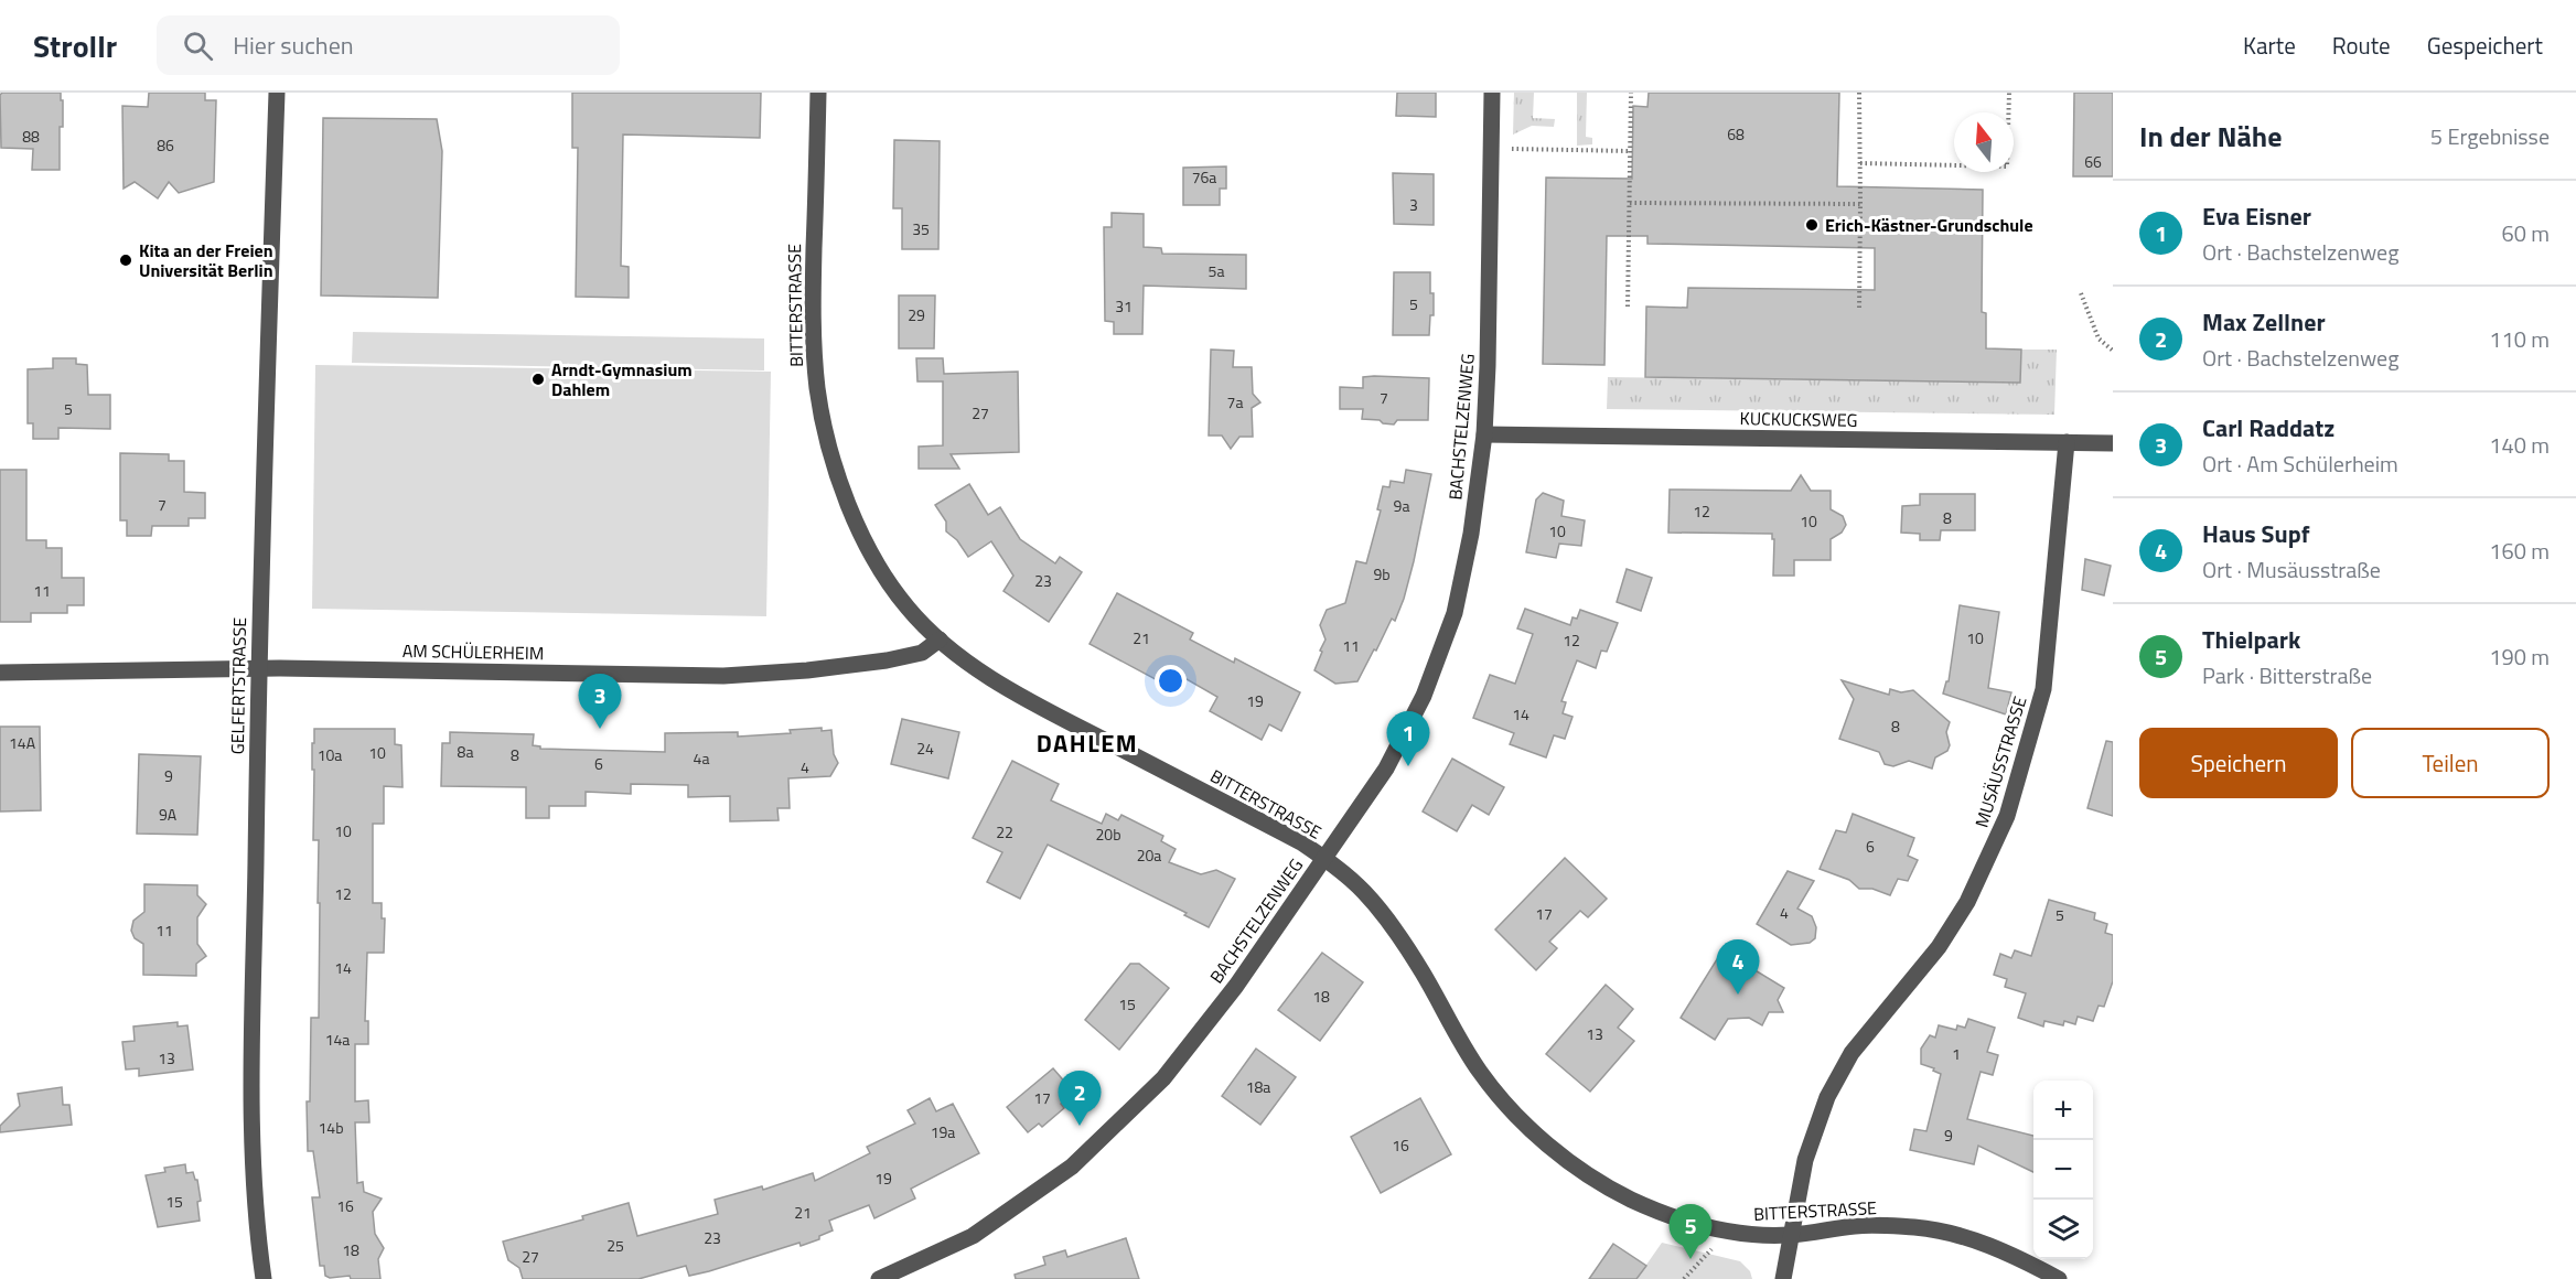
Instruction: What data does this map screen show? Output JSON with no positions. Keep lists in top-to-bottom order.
{
  "streets": {
    "street": [
      "BITTERSTRASSE",
      "KUCKUCKSWEG",
      "BACHSTELZENWEG",
      "AM SCHÜLERHEIM",
      "GELFERTSTRASSE",
      "MUSÄUSSTRASSE"
    ]
  },
  "crossings": [
    ["BITTERSTRASSE", "BACHSTELZENWEG"],
    ["BITTERSTRASSE", "AM SCHÜLERHEIM"],
    ["BITTERSTRASSE", "MUSÄUSSTRASSE"],
    ["KUCKUCKSWEG", "BACHSTELZENWEG"],
    ["KUCKUCKSWEG", "MUSÄUSSTRASSE"],
    ["AM SCHÜLERHEIM", "GELFERTSTRASSE"]
  ],
  "districts": ["DAHLEM"],
  "places": ["Erich-Kästner-Grundschule", "Kita an der Freien Universität Berlin", "Arndt-Gymnasium Dahlem"],
  "house_numbers": [
    "68",
    "88",
    "86",
    "66",
    "76a",
    "3",
    "35",
    "5a",
    "5",
    "31",
    "29",
    "7",
    "7a",
    "5",
    "27",
    "7",
    "9a",
    "12",
    "8",
    "10",
    "10",
    "9b",
    "23",
    "11",
    "21",
    "10",
    "12",
    "11",
    "19",
    "14",
    "8",
    "14A",
    "24",
    "8a",
    "10",
    "10a",
    "8",
    "4a",
    "6",
    "4",
    "9",
    "9A",
    "10",
    "22",
    "20b",
    "6",
    "20a",
    "12",
    "4",
    "17",
    "5",
    "11",
    "14",
    "18",
    "15",
    "13",
    "14a",
    "1",
    "13",
    "18a",
    "17",
    "14b",
    "19a",
    "9",
    "16",
    "19",
    "15",
    "16",
    "21",
    "23",
    "25",
    "18",
    "27"
  ],
  "north": "top",
  "page": {
    "header": "Strollr",
    "search": "Hier suchen",
    "nav": ["Karte", "Route", "Gespeichert"],
    "heading": ["In der Nähe", "5 Ergebnisse"],
    "list": [
      {
        "mark": "1",
        "name": "Eva Eisner",
        "note": "Ort · Bachstelzenweg",
        "value": "60 m"
      },
      {
        "mark": "2",
        "name": "Max Zellner",
        "note": "Ort · Bachstelzenweg",
        "value": "110 m"
      },
      {
        "mark": "3",
        "name": "Carl Raddatz",
        "note": "Ort · Am Schülerheim",
        "value": "140 m"
      },
      {
        "mark": "4",
        "name": "Haus Supf",
        "note": "Ort · Musäusstraße",
        "value": "160 m"
      },
      {
        "mark": "5",
        "name": "Thielpark",
        "note": "Park · Bitterstraße",
        "value": "190 m"
      }
    ],
    "pins": [
      "3",
      "1",
      "4",
      "2",
      "5"
    ],
    "buttons": ["Speichern", "Teilen"],
    "map_buttons": ["+", "−"]
  }
}
